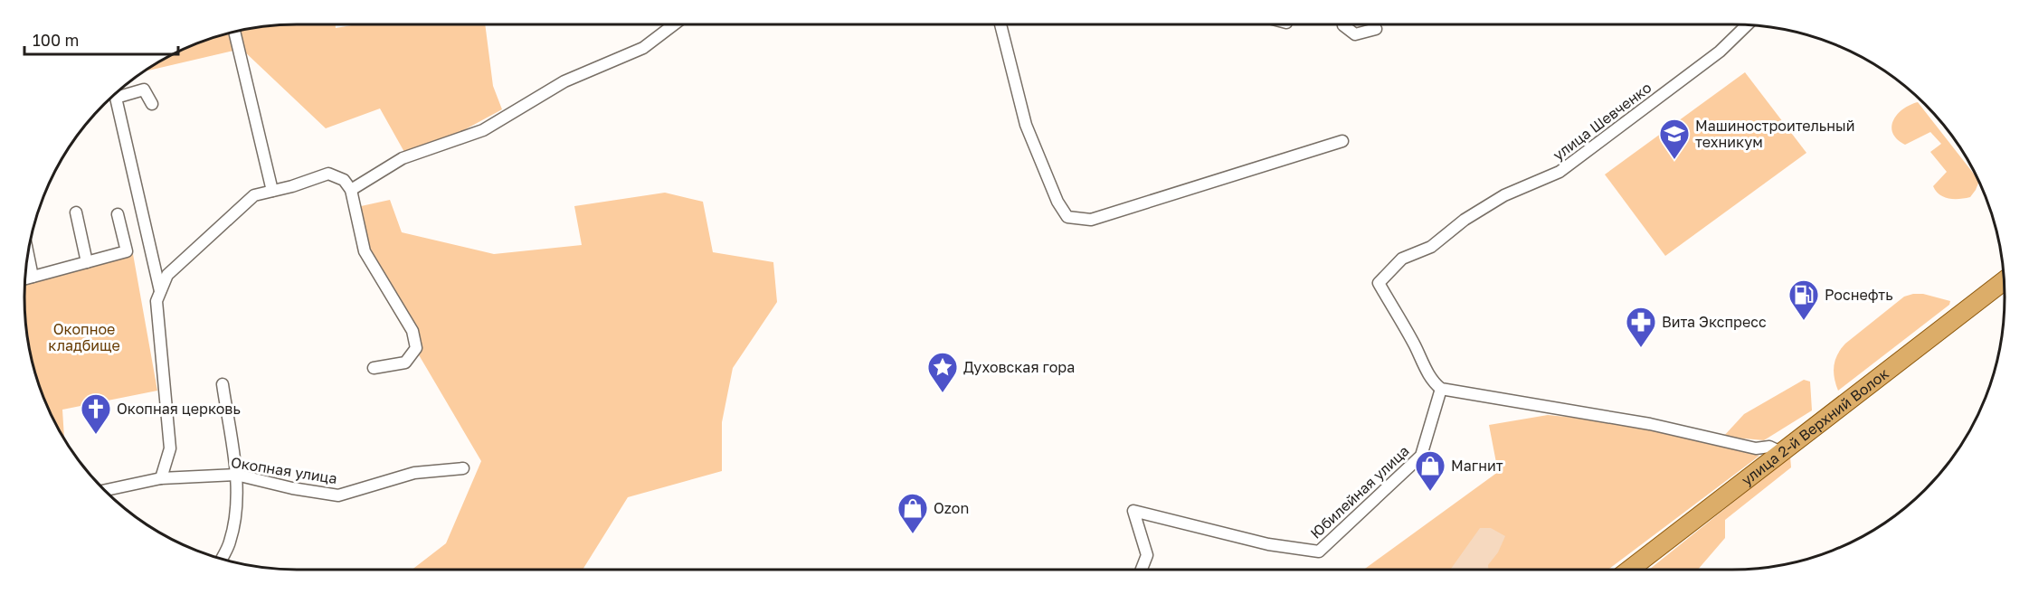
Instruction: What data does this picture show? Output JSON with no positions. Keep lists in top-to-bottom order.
{
  "streets": {
    "main road": ["улица 2-й Верхний Волок"],
    "street": ["улица Шевченко", "Окопная улица", "Юбилейная улица"]
  },
  "crossings": [
    ["улица Шевченко", "Юбилейная улица"]
  ],
  "parks": ["Окопное кладбище"],
  "places": {
    "school or university": ["Машиностроительный техникум"],
    "fuel station": ["Роснефть"],
    "pharmacy": ["Вита Экспресс"],
    "place": ["Духовская гора"],
    "church": ["Окопная церковь"],
    "shop": ["Магнит", "Ozon"]
  },
  "scale_bar": "100 m"
}
